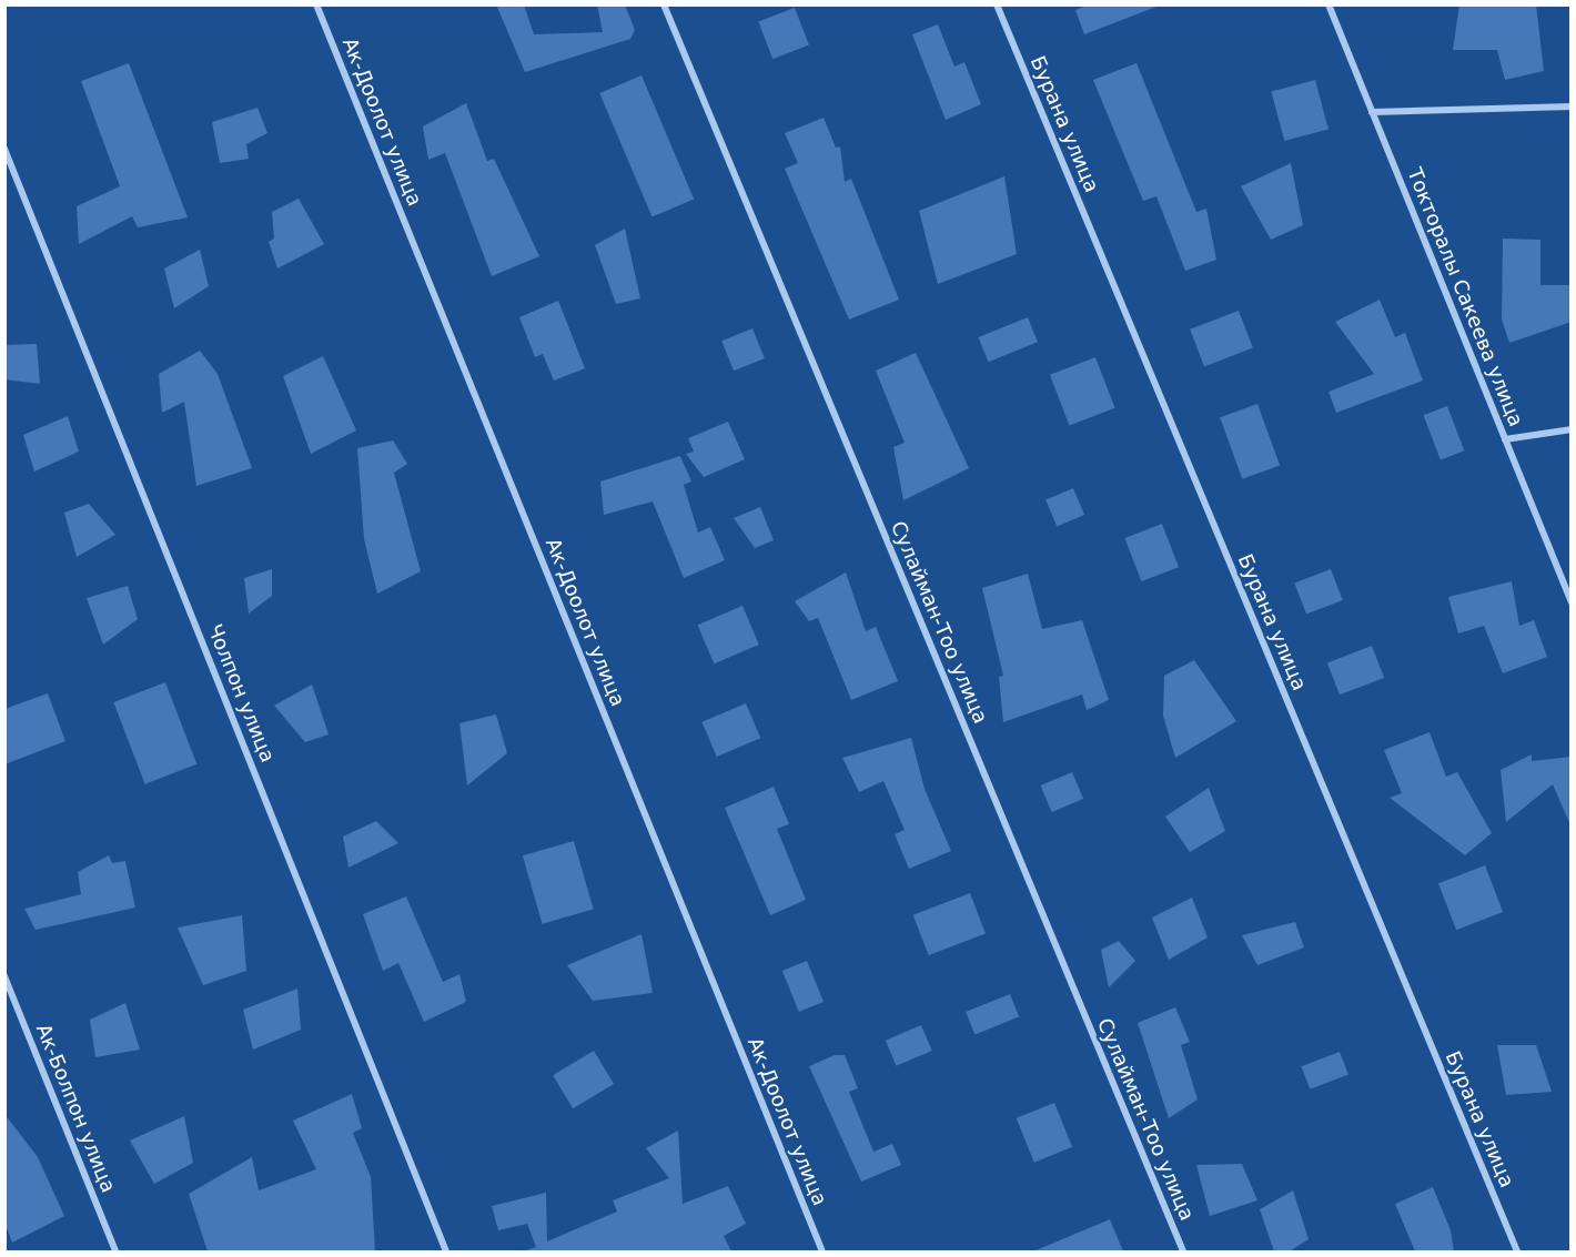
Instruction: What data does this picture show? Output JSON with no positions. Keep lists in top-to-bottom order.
{
  "streets": {
    "street": [
      "Ак-Доолот улица",
      "Бурана улица",
      "Токторалы Сакеева улица",
      "Сулайман-Тоо улица",
      "Чолпон улица",
      "Ак-Болпон улица"
    ]
  }
}
